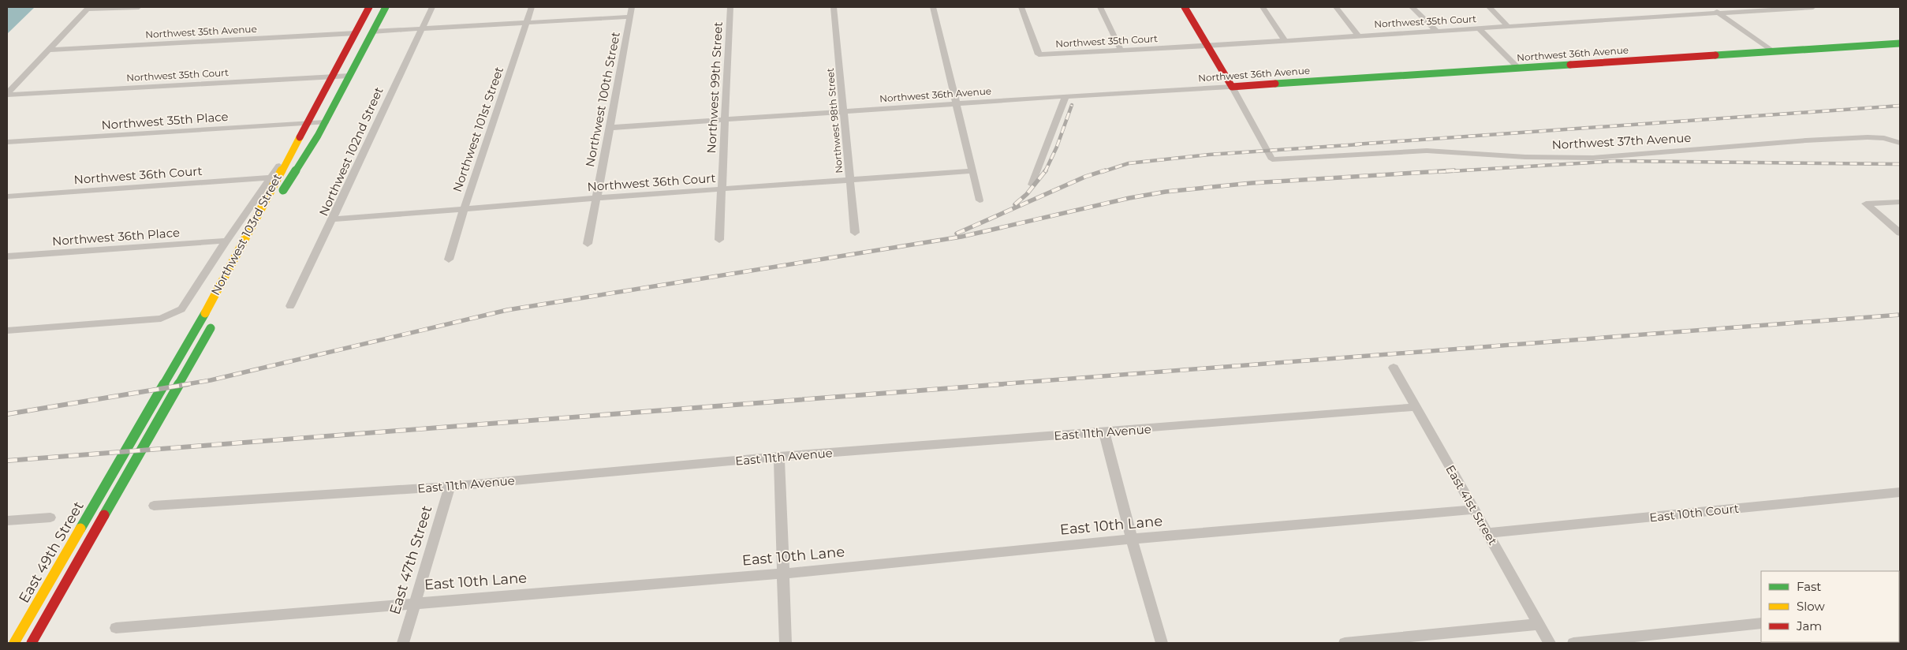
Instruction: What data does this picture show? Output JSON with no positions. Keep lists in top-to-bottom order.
{
  "streets": {
    "main road": ["Northwest 36th Avenue", "Northwest 103rd Street", "East 49th Street"],
    "street": [
      "Northwest 35th Court",
      "Northwest 35th Avenue",
      "Northwest 99th Street",
      "Northwest 100th Street",
      "Northwest 35th Place",
      "Northwest 98th Street",
      "Northwest 101st Street",
      "Northwest 37th Avenue",
      "Northwest 102nd Street",
      "Northwest 36th Court",
      "Northwest 36th Place",
      "East 11th Avenue",
      "East 41st Street",
      "East 10th Court",
      "East 10th Lane",
      "East 47th Street"
    ]
  },
  "crossings": [
    ["Northwest 35th Court", "Northwest 103rd Street"],
    ["Northwest 35th Avenue", "Northwest 103rd Street"],
    ["Northwest 36th Avenue", "Northwest 99th Street"],
    ["Northwest 36th Avenue", "Northwest 100th Street"],
    ["Northwest 36th Avenue", "Northwest 98th Street"],
    ["Northwest 36th Avenue", "Northwest 37th Avenue"],
    ["Northwest 99th Street", "Northwest 36th Court"],
    ["Northwest 100th Street", "Northwest 36th Court"],
    ["Northwest 35th Place", "Northwest 103rd Street"],
    ["Northwest 98th Street", "Northwest 36th Court"],
    ["Northwest 101st Street", "Northwest 36th Court"],
    ["Northwest 102nd Street", "Northwest 36th Court"],
    ["Northwest 36th Court", "Northwest 103rd Street"],
    ["Northwest 103rd Street", "Northwest 36th Place"],
    ["Northwest 103rd Street", "East 49th Street"],
    ["East 11th Avenue", "East 41st Street"],
    ["East 11th Avenue", "East 47th Street"],
    ["East 41st Street", "East 10th Court"],
    ["East 41st Street", "East 10th Lane"],
    ["East 10th Lane", "East 47th Street"]
  ],
  "legend": ["Fast", "Slow", "Jam"]
}
